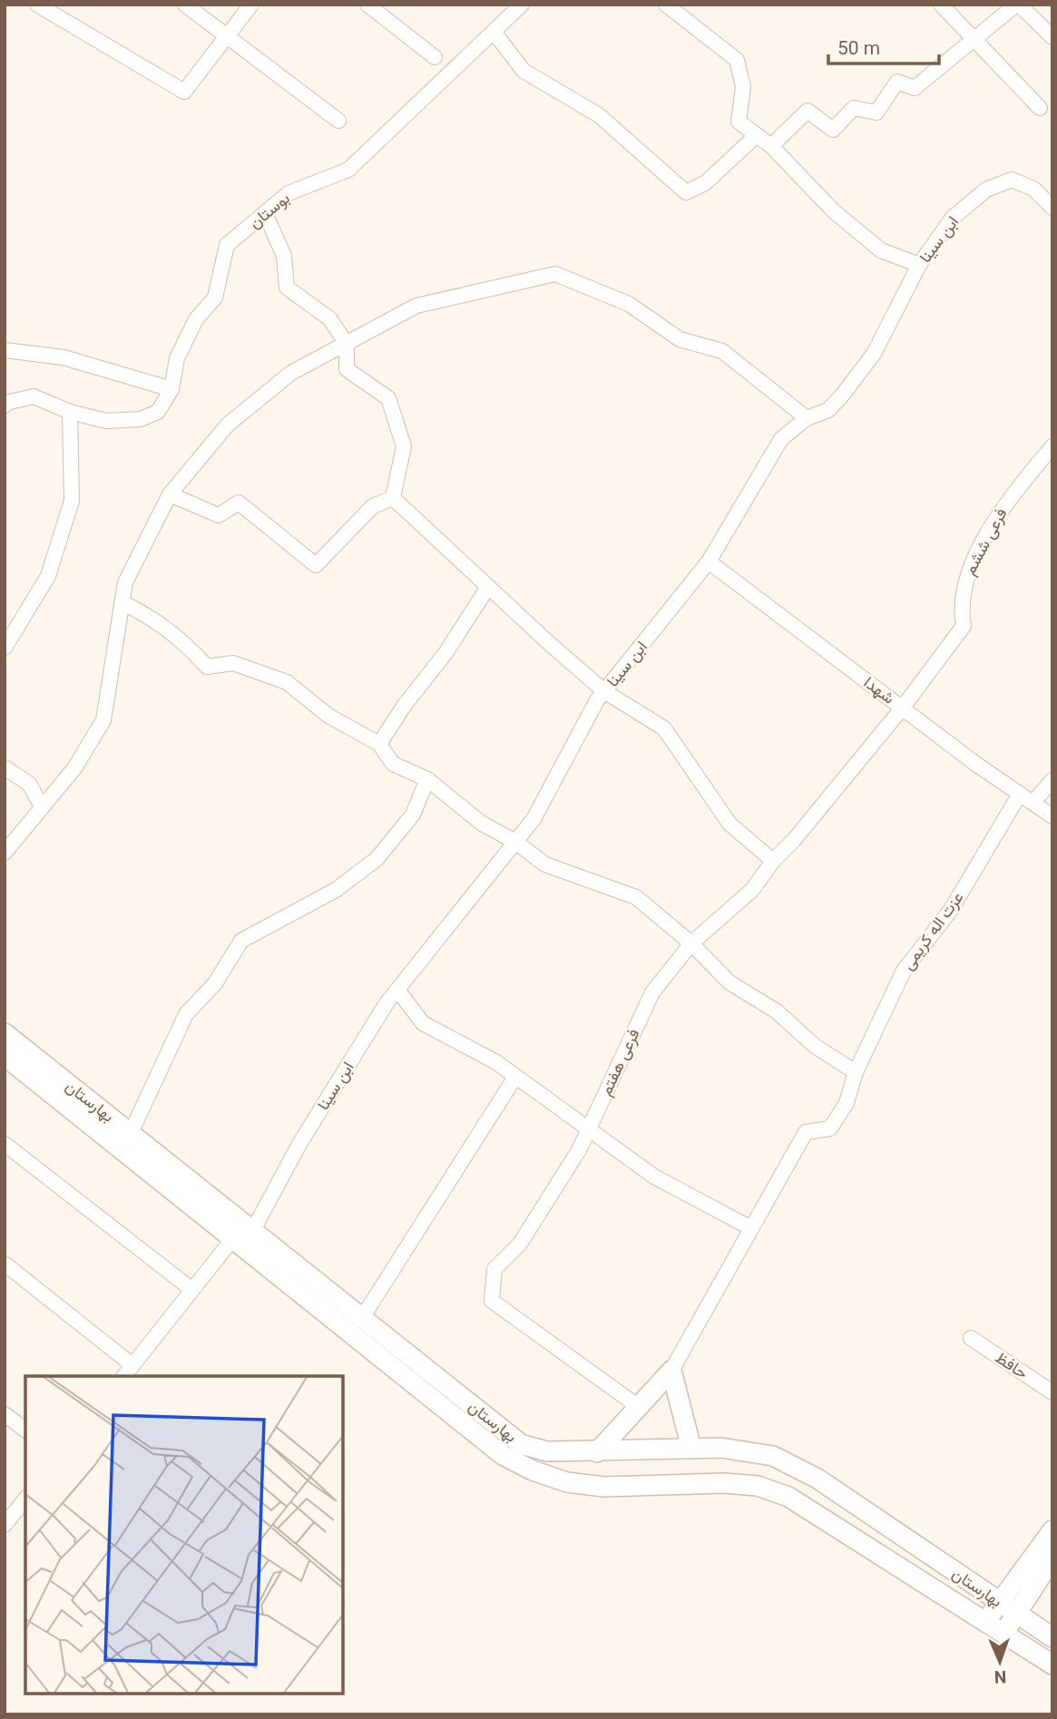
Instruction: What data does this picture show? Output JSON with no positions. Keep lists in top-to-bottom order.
{
  "streets": {
    "street": [
      "بوستان",
      "ابن سینا",
      "فرعی ششم",
      "شهدا",
      "عزت اله کریمی",
      "فرعی هفتم",
      "بهارستان",
      "حافظ"
    ]
  },
  "crossings": [
    ["ابن سینا", "شهدا"],
    ["ابن سینا", "بهارستان"],
    ["فرعی ششم", "شهدا"],
    ["فرعی ششم", "فرعی هفتم"],
    ["شهدا", "عزت اله کریمی"],
    ["شهدا", "فرعی هفتم"]
  ],
  "scale_bar": "50 m",
  "north": "bottom"
}
